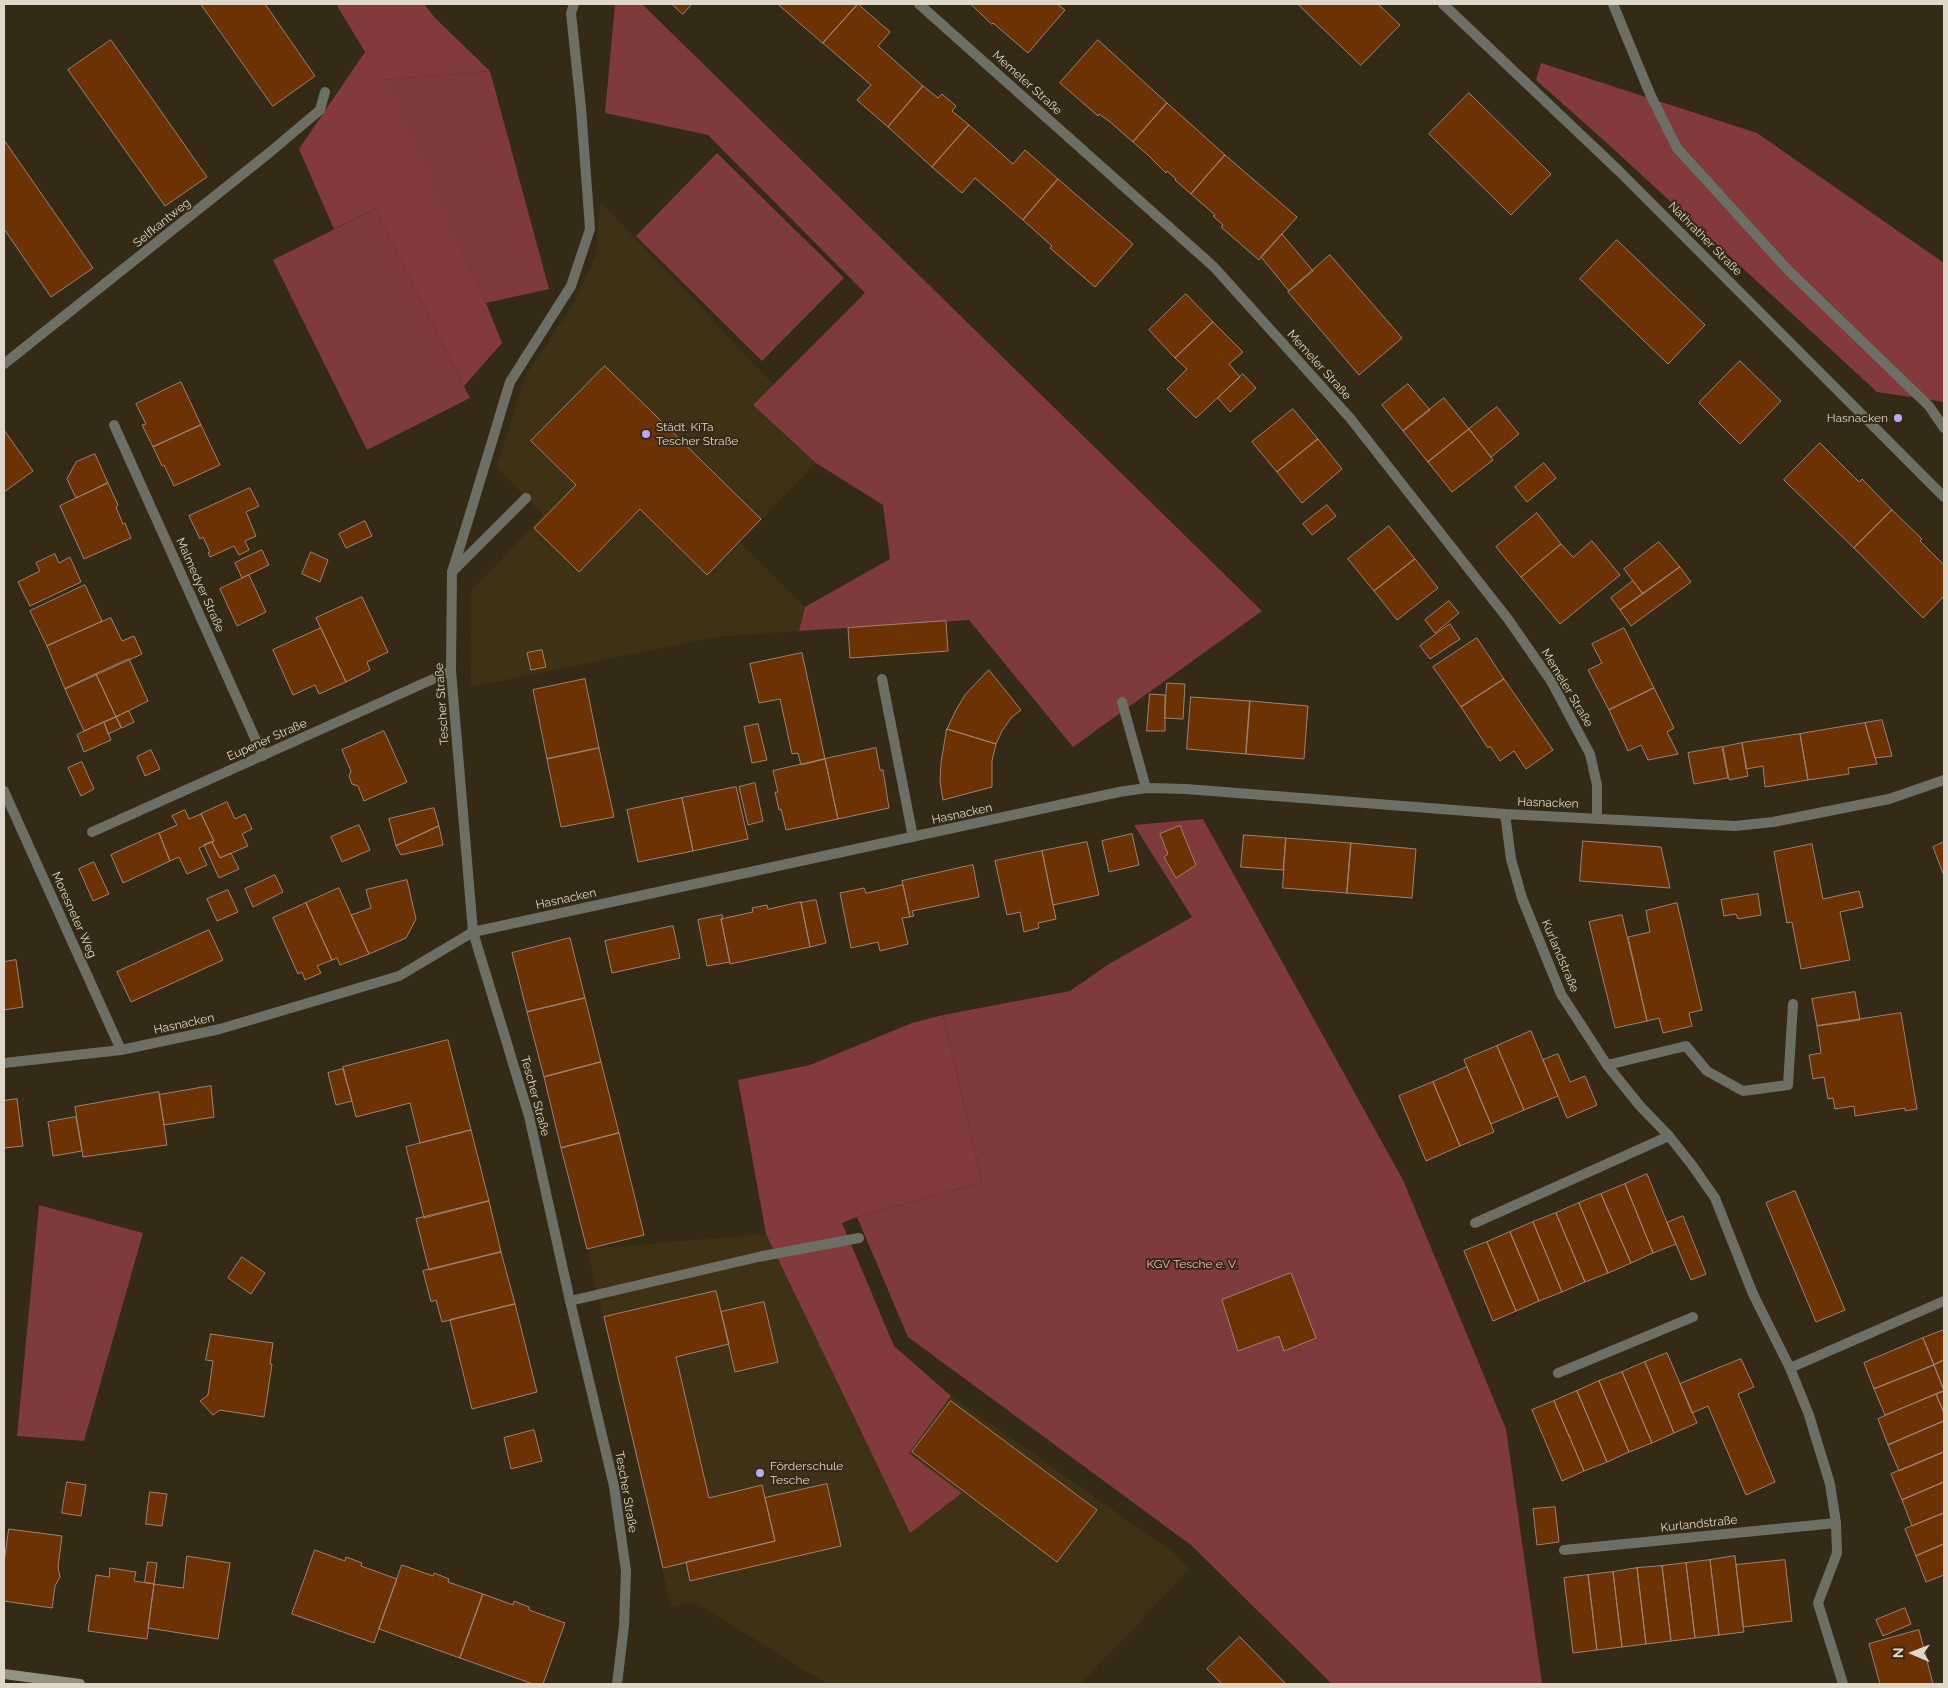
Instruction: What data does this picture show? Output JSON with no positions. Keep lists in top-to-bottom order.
{
  "streets": {
    "street": [
      "Memeler Straße",
      "Selfkantweg",
      "Nathrather Straße",
      "Malmedyer Straße",
      "Tescher Straße",
      "Eupener Straße",
      "Hasnacken",
      "Moresneter Weg",
      "Kurlandstraße"
    ]
  },
  "crossings": [
    ["Memeler Straße", "Hasnacken"],
    ["Malmedyer Straße", "Eupener Straße"],
    ["Tescher Straße", "Eupener Straße"],
    ["Tescher Straße", "Hasnacken"],
    ["Hasnacken", "Moresneter Weg"],
    ["Hasnacken", "Kurlandstraße"]
  ],
  "parks": ["KGV Tesche e. V."],
  "places": ["Hasnacken", "Städt. KiTa Tescher Straße", "Förderschule Tesche"],
  "north": "left"
}
